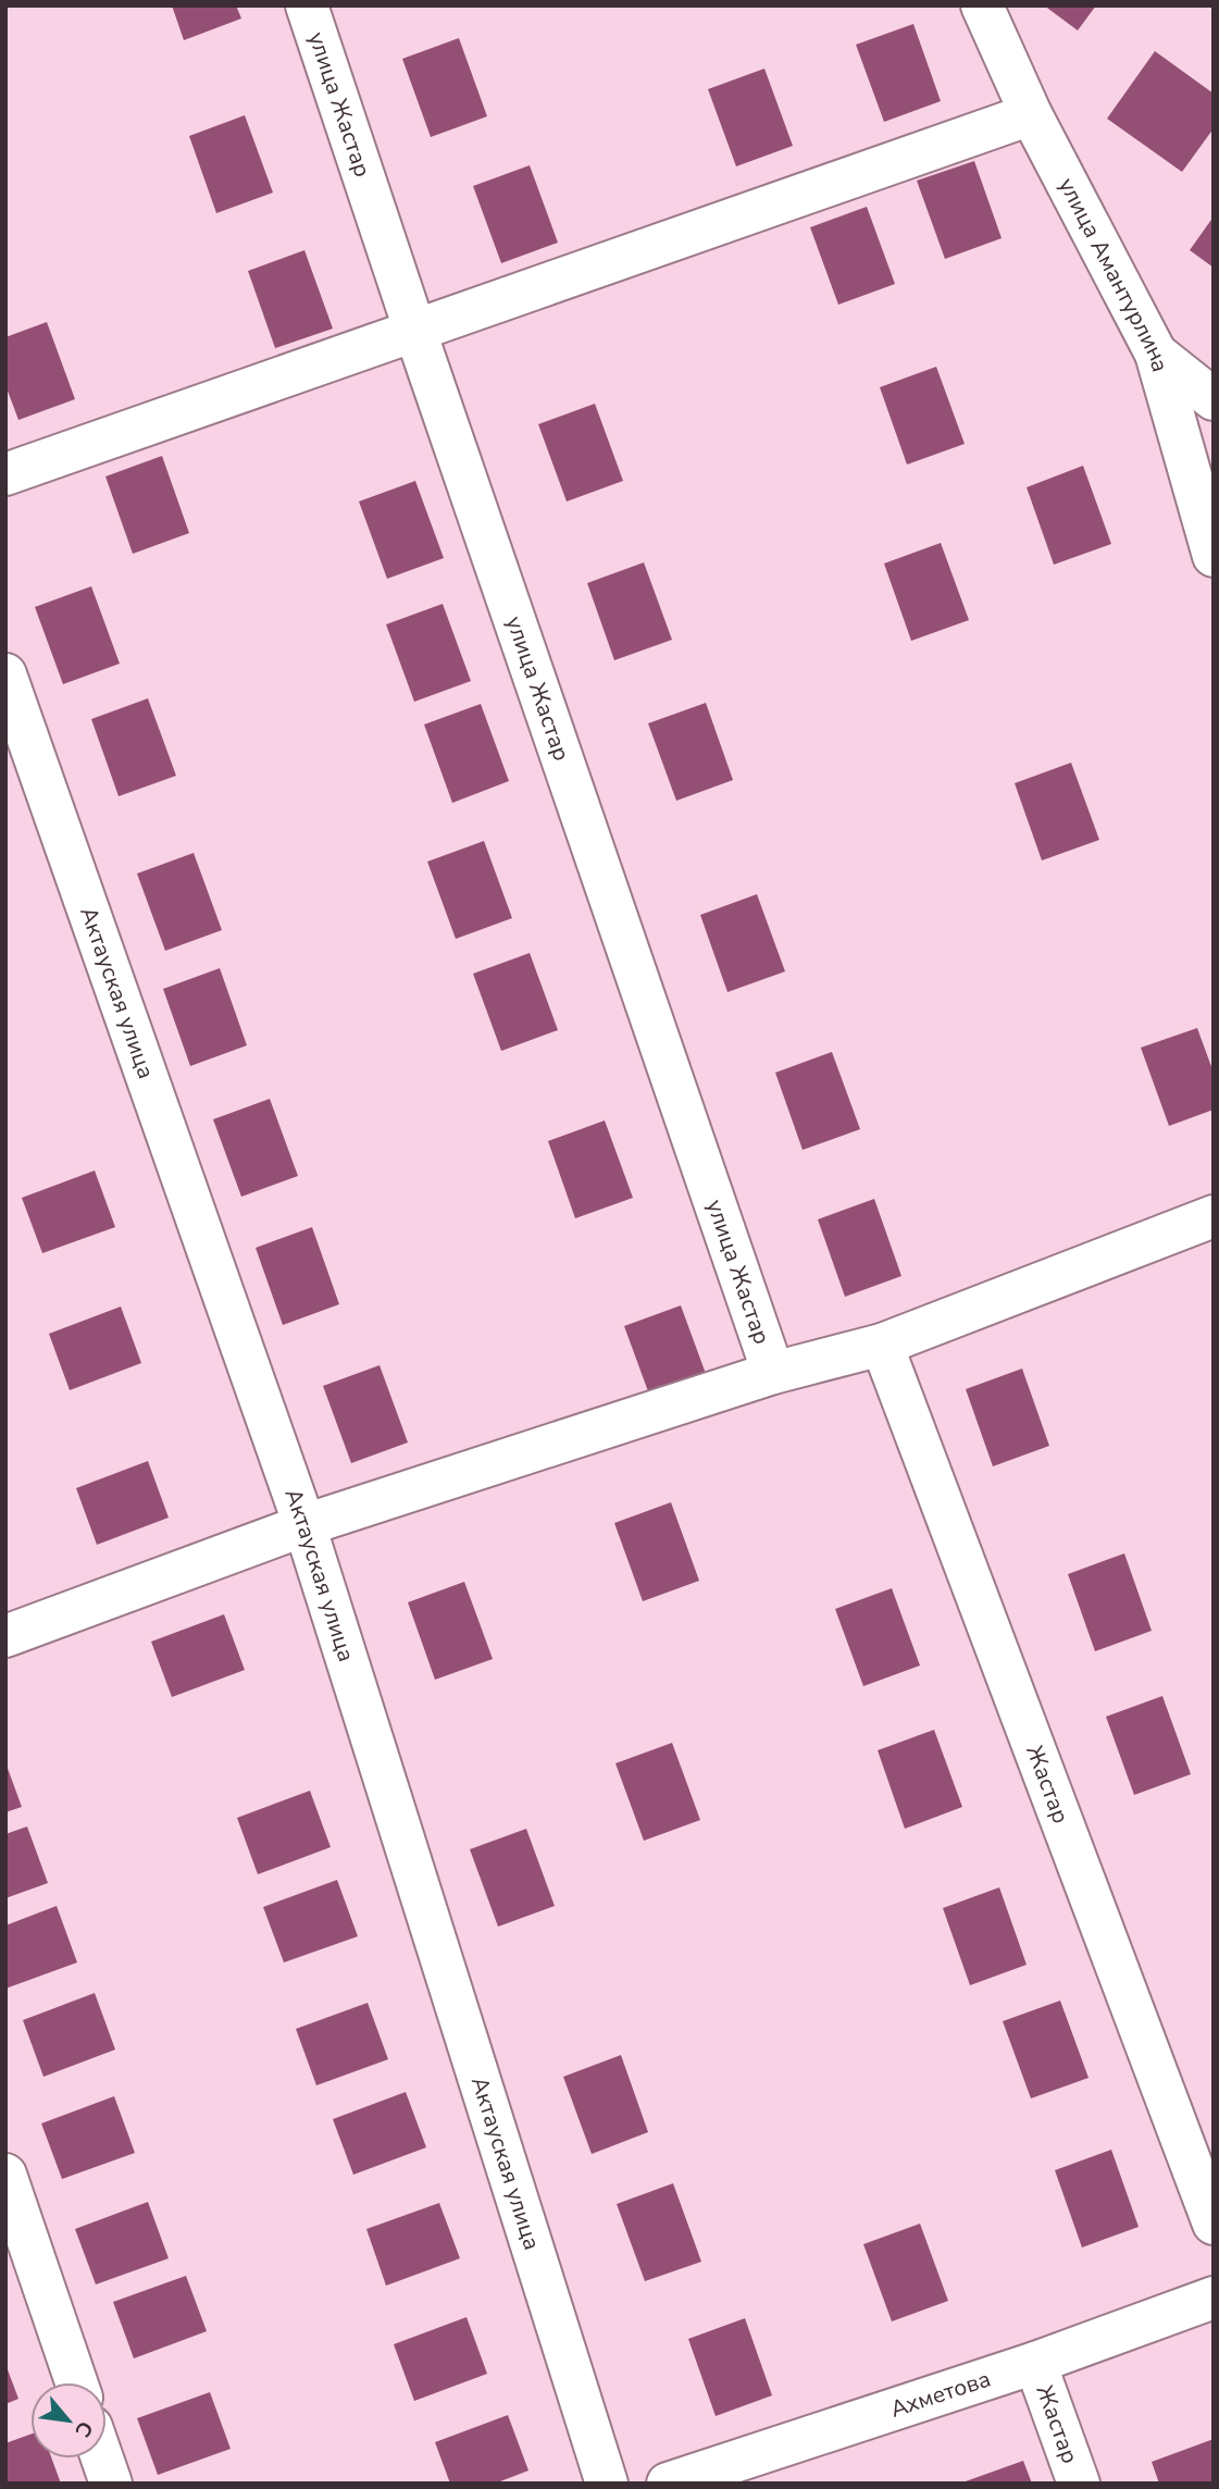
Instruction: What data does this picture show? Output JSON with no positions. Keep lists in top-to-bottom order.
{
  "streets": {
    "street": [
      "улица Жастар",
      "улица Амантурлина",
      "Актауская улица",
      "Жастар",
      "Ахметова"
    ]
  },
  "crossings": [
    ["Жастар", "Ахметова"]
  ],
  "north": "bottom right"
}
